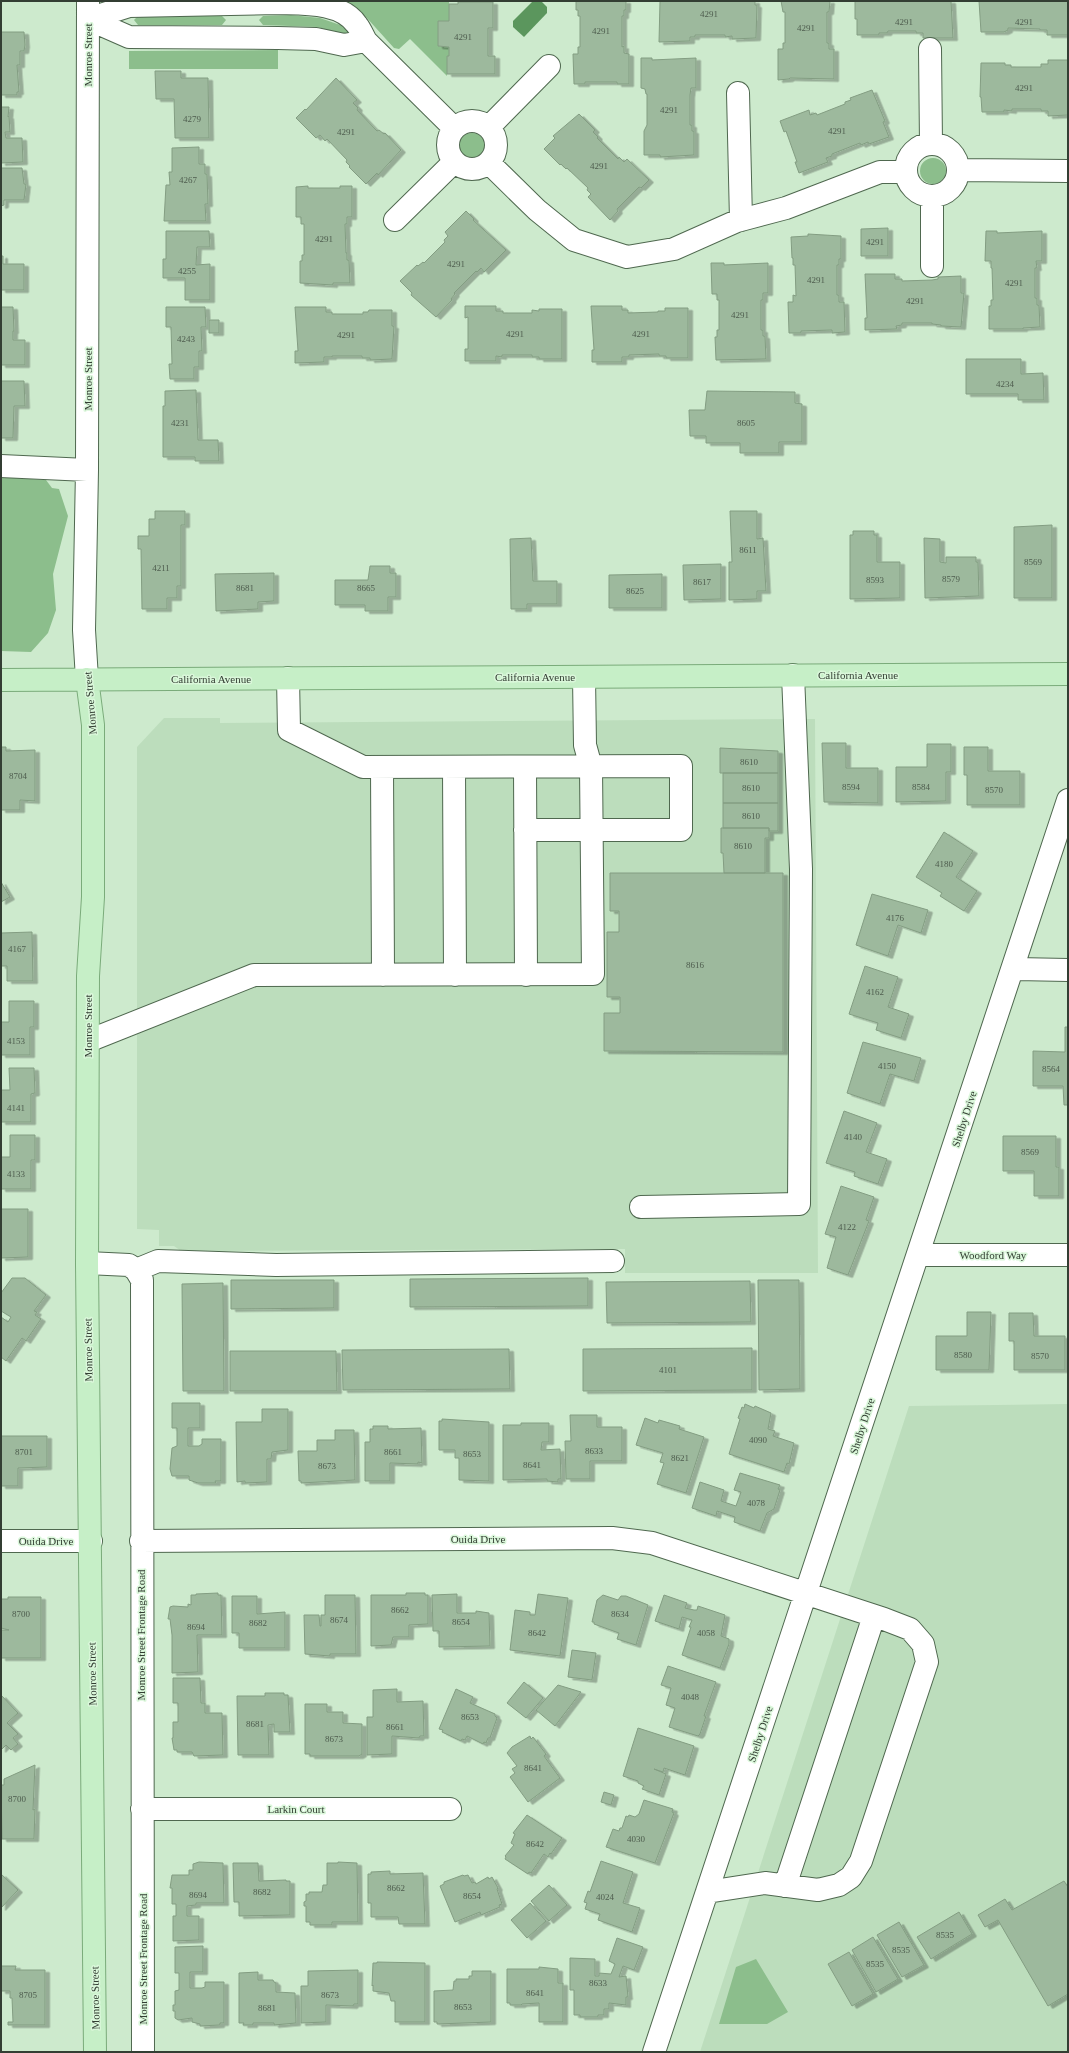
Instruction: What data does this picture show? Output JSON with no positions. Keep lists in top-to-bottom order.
{
  "streets": {
    "main road": ["Monroe Street", "California Avenue"],
    "street": [
      "Shelby Drive",
      "Woodford Way",
      "Ouida Drive",
      "Monroe Street Frontage Road",
      "Larkin Court"
    ]
  },
  "crossings": [
    ["Monroe Street", "California Avenue"],
    ["Monroe Street", "Ouida Drive"],
    ["Shelby Drive", "Woodford Way"],
    ["Shelby Drive", "Ouida Drive"],
    ["Ouida Drive", "Monroe Street Frontage Road"],
    ["Monroe Street Frontage Road", "Larkin Court"]
  ],
  "house_numbers": [
    "4291",
    "4291",
    "4291",
    "4291",
    "4291",
    "4291",
    "4291",
    "4291",
    "4279",
    "4291",
    "4291",
    "4291",
    "4267",
    "4291",
    "4291",
    "4291",
    "4255",
    "4291",
    "4291",
    "4291",
    "4291",
    "4291",
    "4291",
    "4291",
    "4243",
    "4234",
    "4231",
    "8605",
    "8611",
    "8569",
    "4211",
    "8579",
    "8593",
    "8617",
    "8681",
    "8665",
    "8625",
    "8610",
    "8704",
    "8594",
    "8584",
    "8610",
    "8570",
    "8610",
    "8610",
    "4180",
    "4176",
    "4167",
    "8616",
    "4162",
    "4153",
    "4150",
    "8564",
    "4141",
    "4140",
    "8569",
    "4133",
    "4122",
    "8580",
    "8570",
    "4101",
    "4090",
    "8633",
    "8701",
    "8661",
    "8653",
    "8621",
    "8641",
    "8673",
    "4078",
    "8662",
    "8700",
    "8634",
    "8674",
    "8654",
    "8682",
    "8694",
    "8642",
    "4058",
    "4048",
    "8653",
    "8681",
    "8661",
    "8673",
    "8641",
    "8700",
    "4030",
    "8642",
    "8662",
    "8682",
    "8694",
    "8654",
    "4024",
    "8535",
    "8535",
    "8535",
    "8633",
    "8641",
    "8705",
    "8673",
    "8653",
    "8681"
  ]
}
